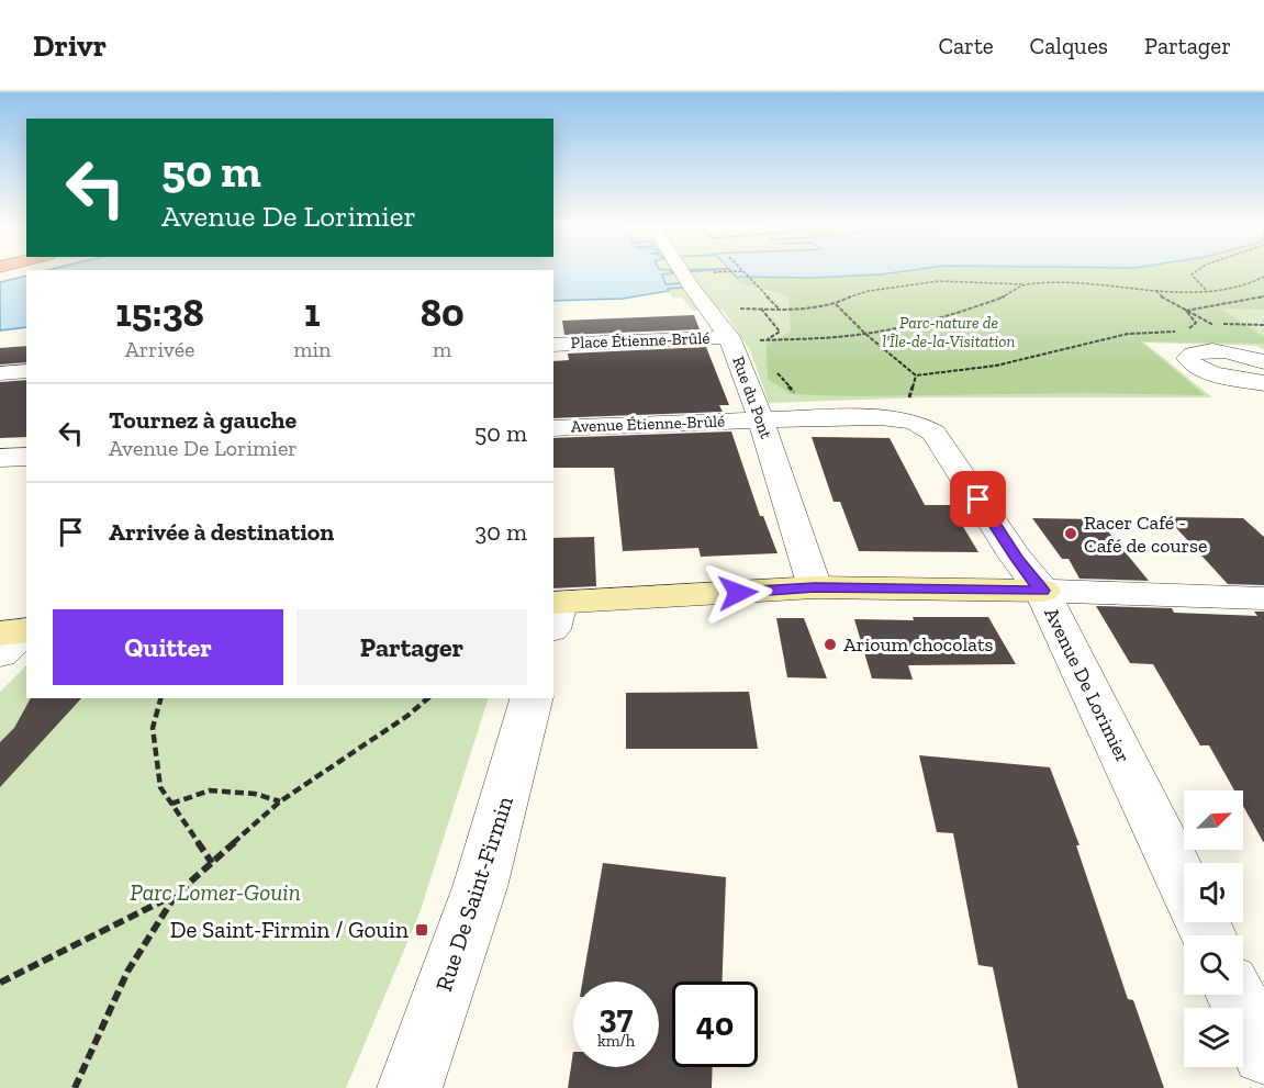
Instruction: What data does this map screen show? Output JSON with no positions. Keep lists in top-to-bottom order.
{
  "streets": {
    "street": [
      "Place Étienne-Brûlé",
      "Rue du Pont",
      "Avenue Étienne-Brûlé",
      "Avenue De Lorimier",
      "Rue De Saint-Firmin"
    ]
  },
  "crossings": [
    ["Place Étienne-Brûlé", "Rue du Pont"],
    ["Rue du Pont", "Avenue Étienne-Brûlé"],
    ["Avenue Étienne-Brûlé", "Avenue De Lorimier"]
  ],
  "parks": ["Parc-nature de l'Île-de-la-Visitation", "Parc Lomer-Gouin"],
  "places": {
    "other": ["Racer Café - Café de course", "Arioum chocolats"],
    "transit": ["De Saint-Firmin / Gouin"]
  },
  "north": "top right",
  "page": {
    "header": "Drivr",
    "nav": ["Carte", "Calques", "Partager"],
    "turn": ["50 m", "Avenue De Lorimier"],
    "eta": [
      "15:38",
      "Arrivée",
      "1",
      "min",
      "80",
      "m"
    ],
    "list": [
      {
        "name": "Tournez à gauche",
        "note": "Avenue De Lorimier",
        "value": "50 m"
      },
      {
        "name": "Arrivée à destination",
        "value": "30 m"
      }
    ],
    "buttons": ["Quitter", "Partager"],
    "speed": "37 km/h",
    "limit": "40"
  }
}
